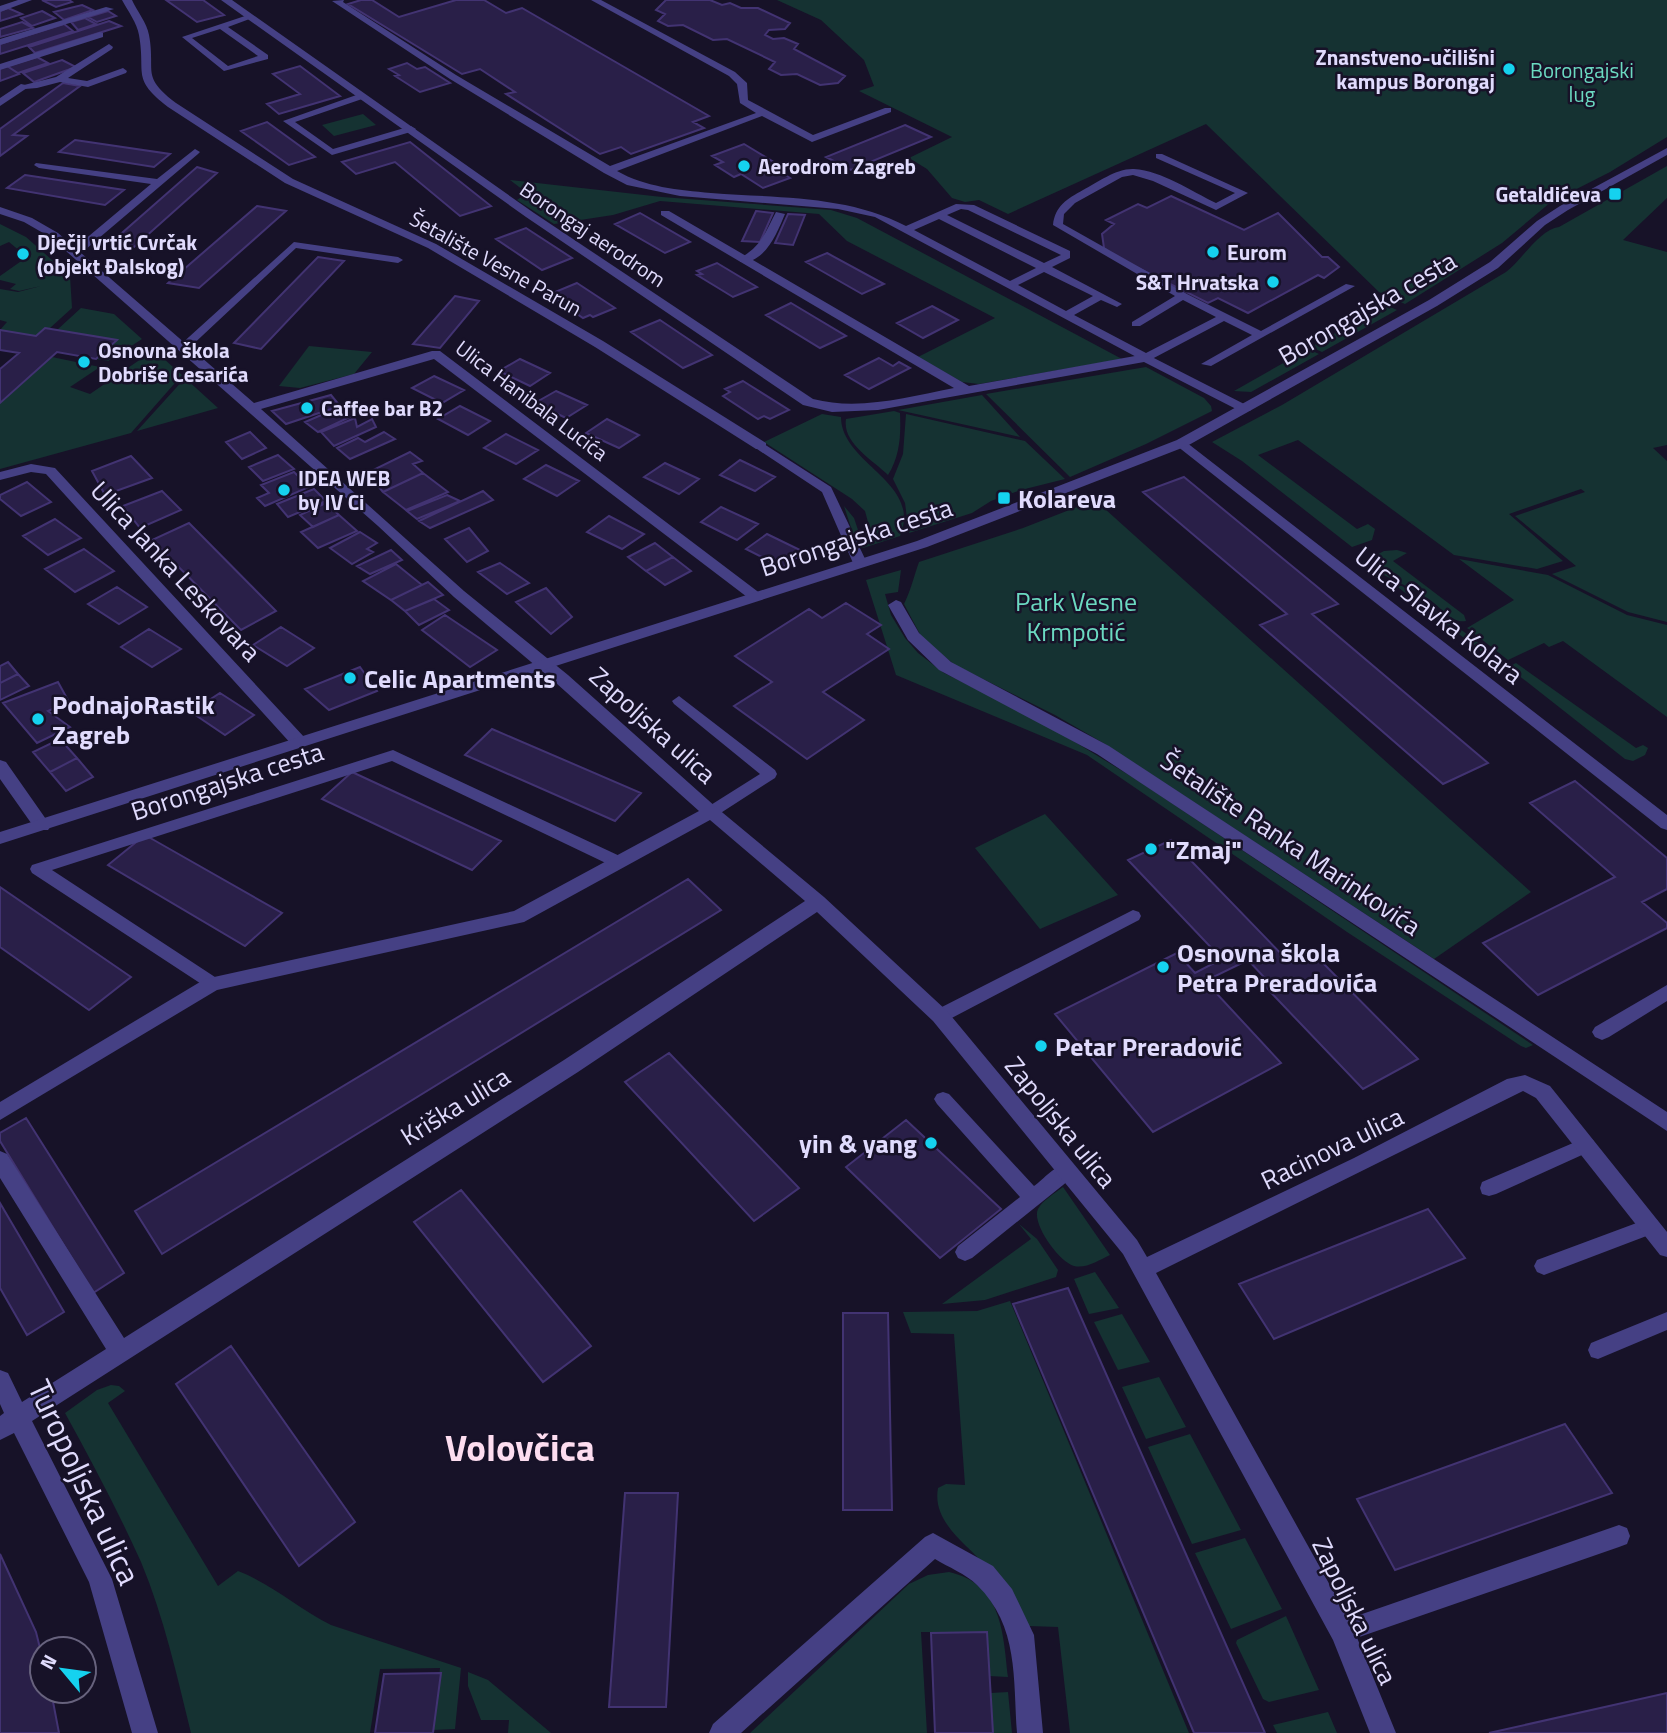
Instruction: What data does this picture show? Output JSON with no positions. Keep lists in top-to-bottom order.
{
  "streets": {
    "street": [
      "Borongaj aerodrom",
      "Šetalište Vesne Parun",
      "Borongajska cesta",
      "Ulica Hanibala Lucića",
      "Ulica Janka Leskovara",
      "Ulica Slavka Kolara",
      "Zapoljska ulica",
      "Šetalište Ranka Marinkovića",
      "Kriška ulica",
      "Racinova ulica",
      "Turopoljska ulica"
    ]
  },
  "crossings": [
    ["Šetalište Vesne Parun", "Borongajska cesta"],
    ["Borongajska cesta", "Ulica Hanibala Lucića"],
    ["Borongajska cesta", "Ulica Janka Leskovara"],
    ["Borongajska cesta", "Ulica Slavka Kolara"],
    ["Borongajska cesta", "Zapoljska ulica"],
    ["Ulica Hanibala Lucića", "Zapoljska ulica"],
    ["Zapoljska ulica", "Kriška ulica"],
    ["Zapoljska ulica", "Racinova ulica"],
    ["Kriška ulica", "Turopoljska ulica"]
  ],
  "districts": ["Volovčica"],
  "parks": ["Borongajski lug", "Park Vesne Krmpotić"],
  "places": {
    "other": [
      "Znanstveno-učilišni kampus Borongaj",
      "Aerodrom Zagreb",
      "Eurom",
      "Dječji vrtić Cvrčak (objekt Đalskog)",
      "S&T Hrvatska",
      "Osnovna škola Dobriše Cesarića",
      "Caffee bar B2",
      "IDEA WEB by IV Ci",
      "Celic Apartments",
      "PodnajoRastik Zagreb",
      "\"Zmaj\"",
      "Osnovna škola Petra Preradovića",
      "Petar Preradović",
      "yin & yang"
    ],
    "transit": ["Getaldićeva", "Kolareva"]
  },
  "north": "top left"
}
